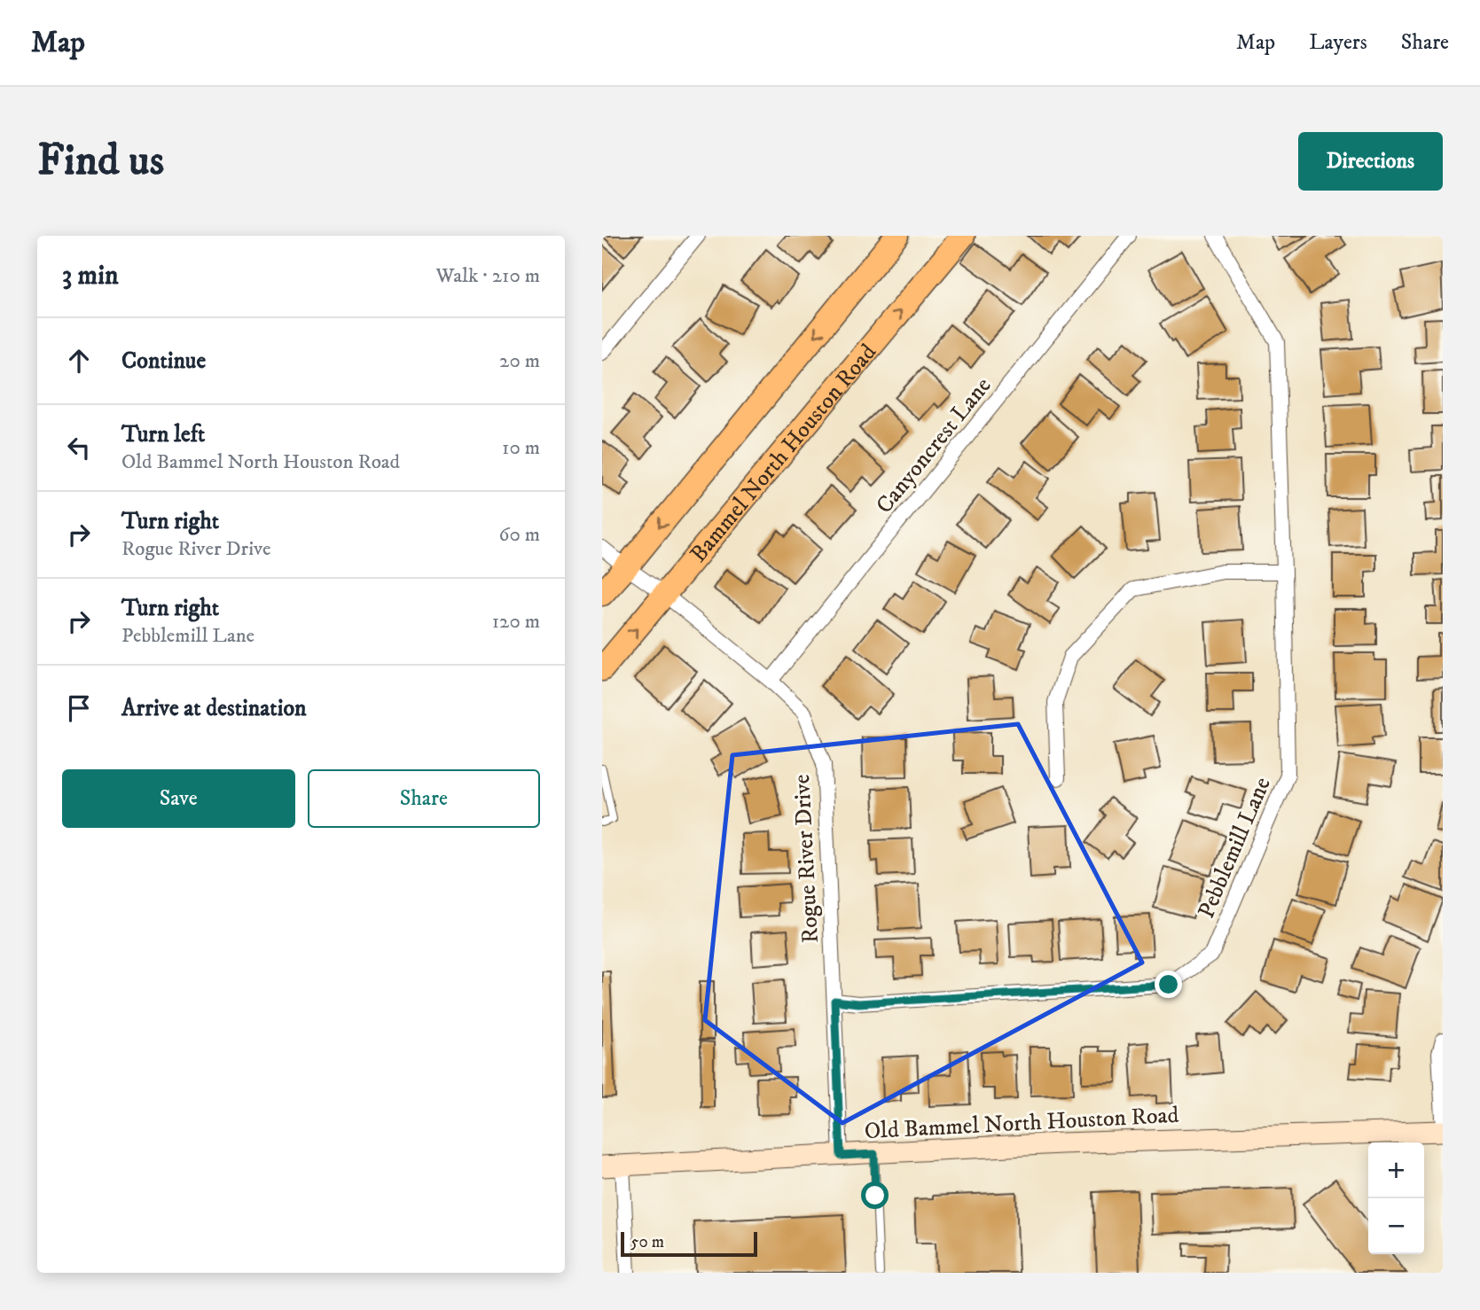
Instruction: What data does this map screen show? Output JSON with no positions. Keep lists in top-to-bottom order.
{
  "streets": {
    "main road": ["Bammel North Houston Road"],
    "street": [
      "Canyoncrest Lane",
      "Pebblemill Lane",
      "Rogue River Drive",
      "Old Bammel North Houston Road"
    ]
  },
  "crossings": [
    ["Canyoncrest Lane", "Rogue River Drive"],
    ["Bammel North Houston Road", "Rogue River Drive"],
    ["Pebblemill Lane", "Rogue River Drive"],
    ["Rogue River Drive", "Old Bammel North Houston Road"]
  ],
  "scale_bar": "50 m",
  "page": {
    "header": "Map",
    "nav": ["Map", "Layers", "Share"],
    "buttons": [
      "Directions",
      ["Save", "Share"]
    ],
    "title": "Find us",
    "heading": ["3 min", "Walk · 210 m"],
    "list": [
      ["Continue", "20 m"],
      ["Turn left", "Old Bammel North Houston Road", "10 m"],
      ["Turn right", "Rogue River Drive", "60 m"],
      ["Turn right", "Pebblemill Lane", "120 m"],
      "Arrive at destination"
    ],
    "map_buttons": ["+", "−"],
    "scale": "50 m"
  }
}
